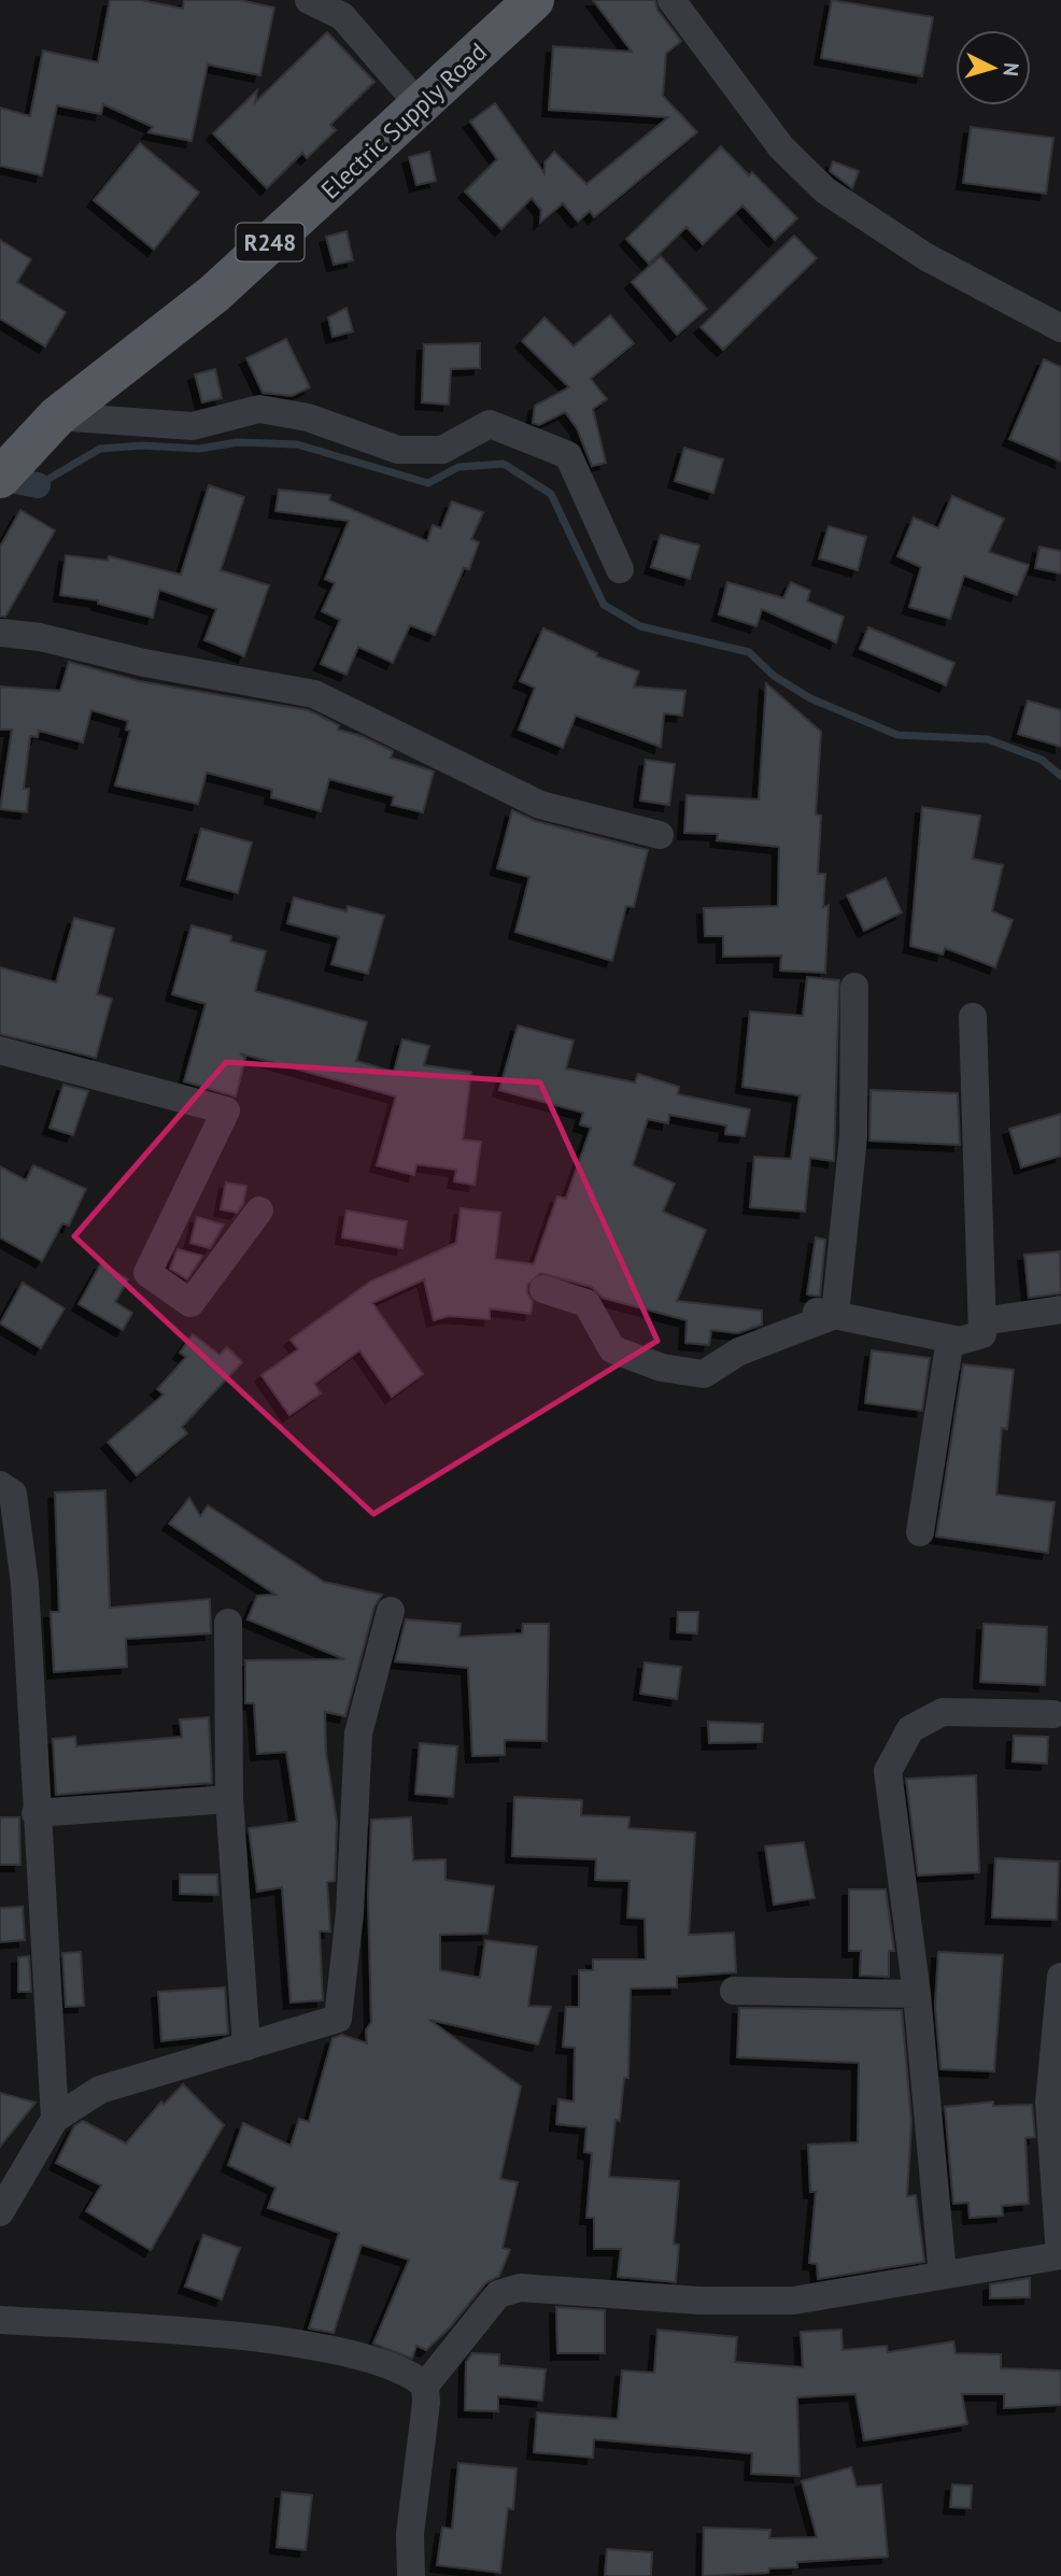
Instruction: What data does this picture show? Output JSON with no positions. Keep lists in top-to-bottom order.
{
  "streets": {
    "main road": ["Electric Supply Road", "R248"]
  },
  "north": "right"
}
